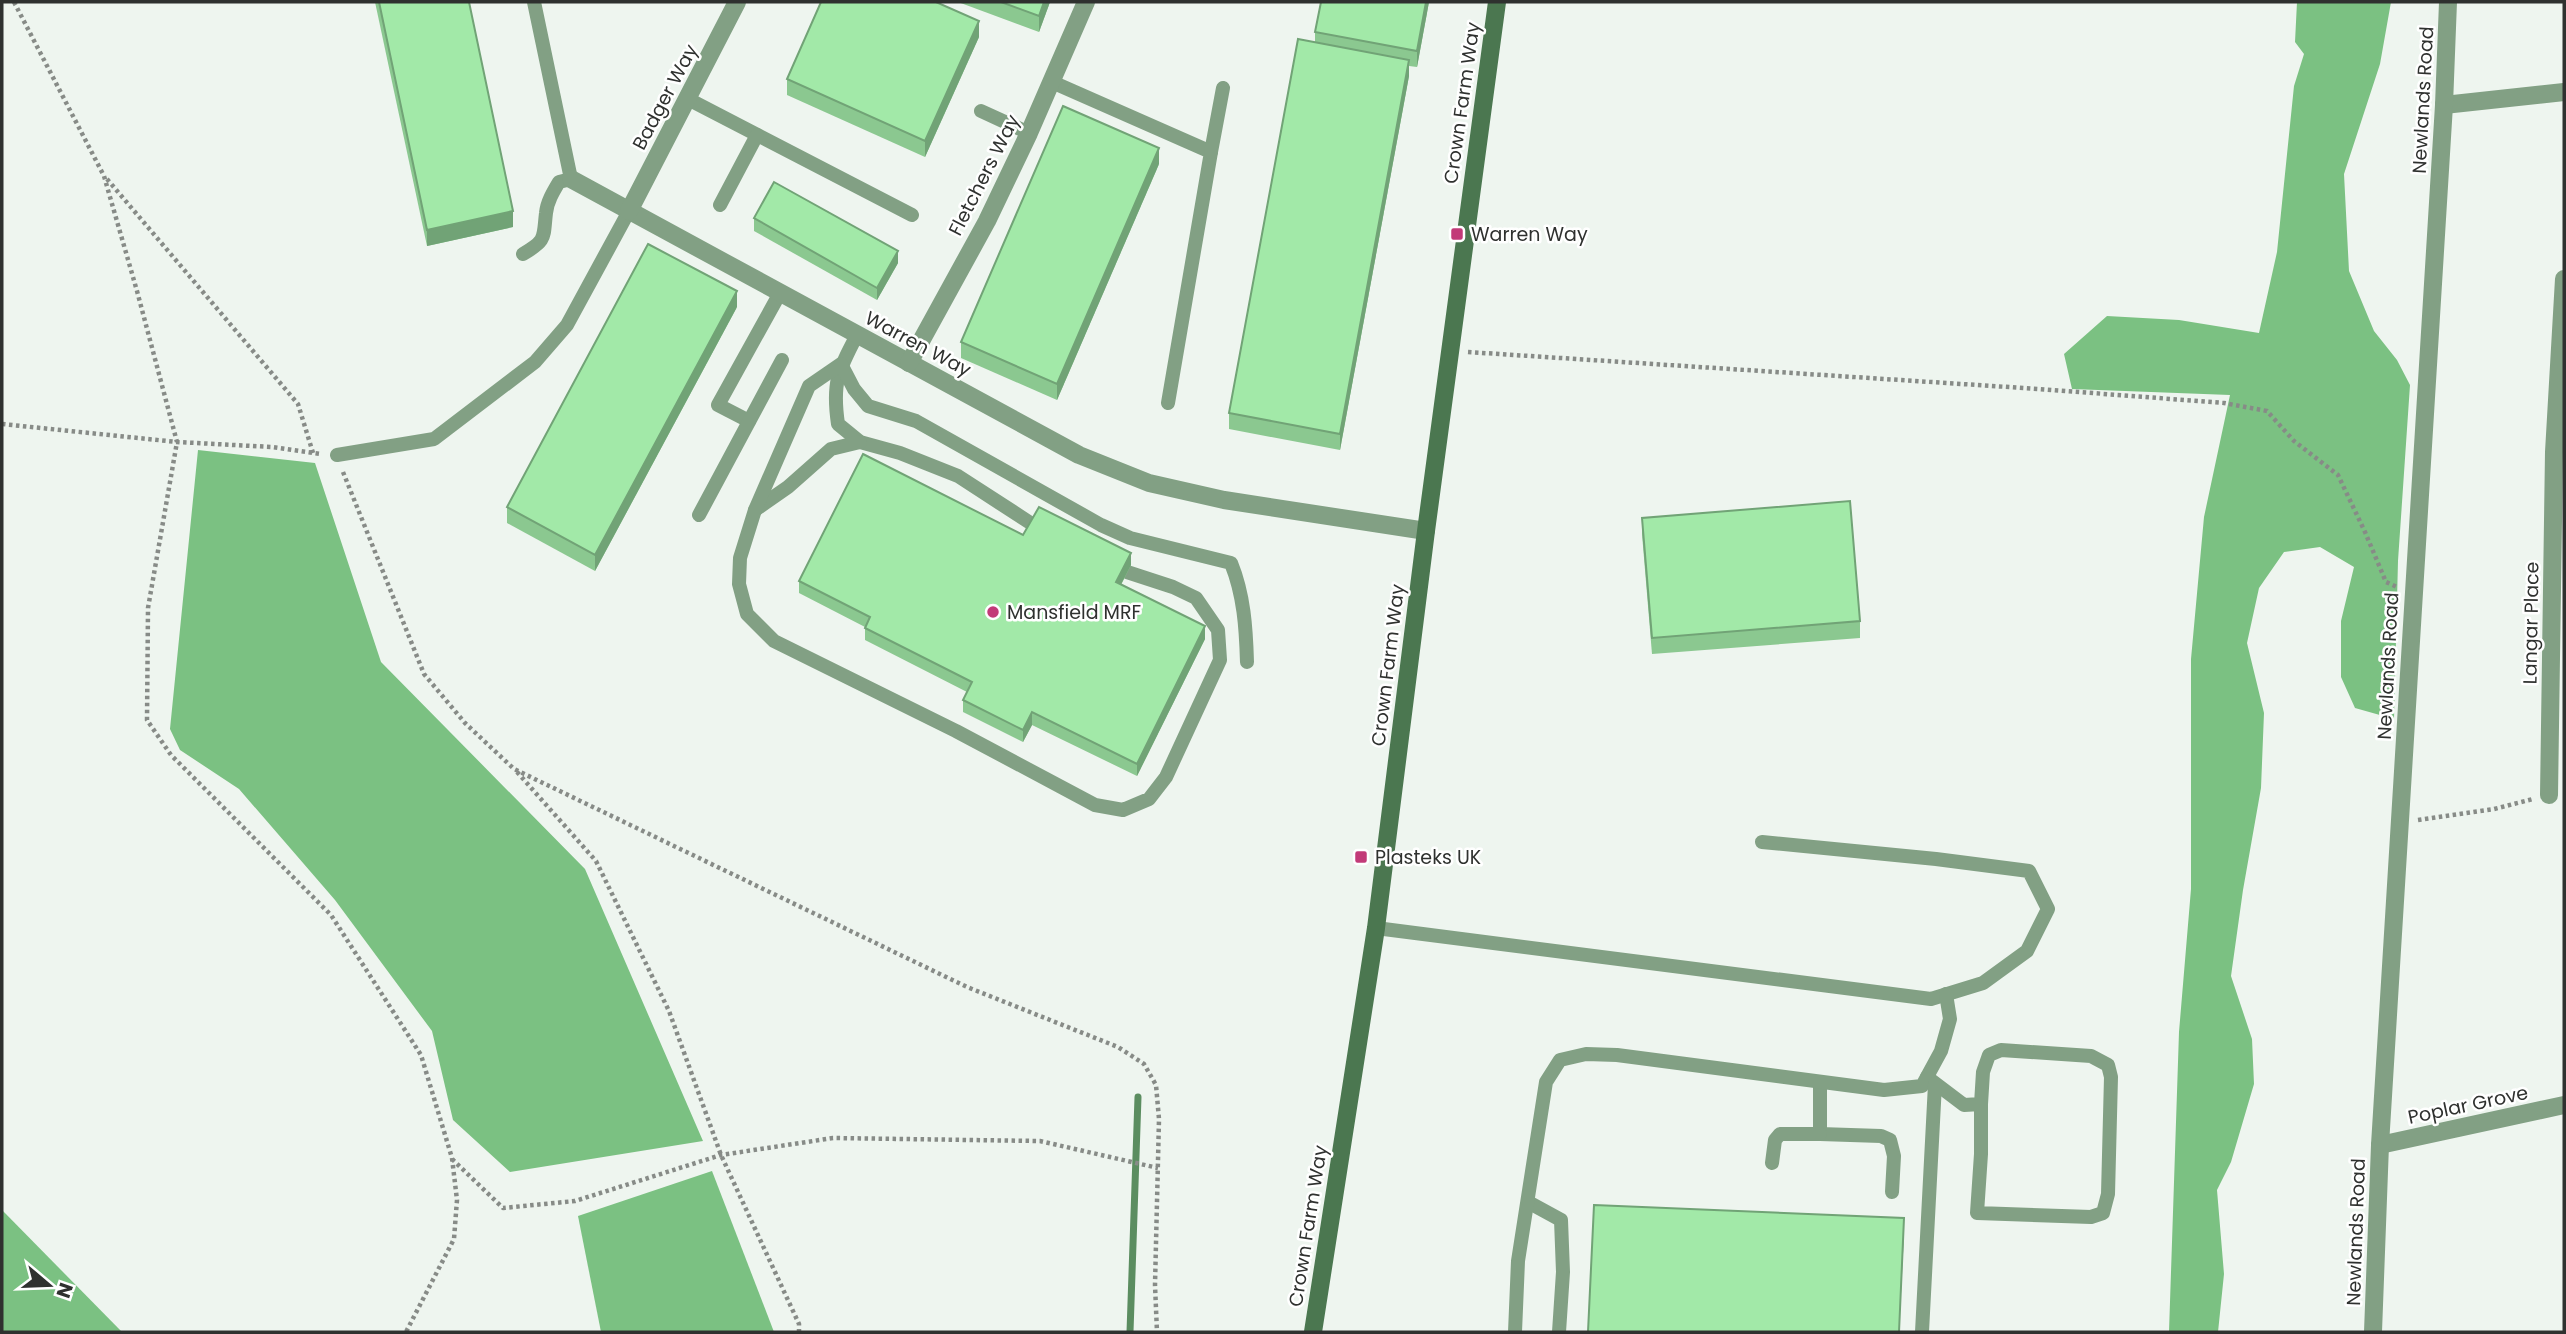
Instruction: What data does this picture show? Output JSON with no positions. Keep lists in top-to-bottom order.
{
  "streets": {
    "street": [
      "Badger Way",
      "Newlands Road",
      "Crown Farm Way",
      "Fletchers Way",
      "Warren Way",
      "Langar Place",
      "Poplar Grove"
    ]
  },
  "crossings": [
    ["Badger Way", "Warren Way"],
    ["Newlands Road", "Poplar Grove"],
    ["Crown Farm Way", "Warren Way"],
    ["Fletchers Way", "Warren Way"]
  ],
  "places": {
    "transit": ["Warren Way", "Plasteks UK"],
    "other": ["Mansfield MRF"]
  },
  "north": "right"
}
